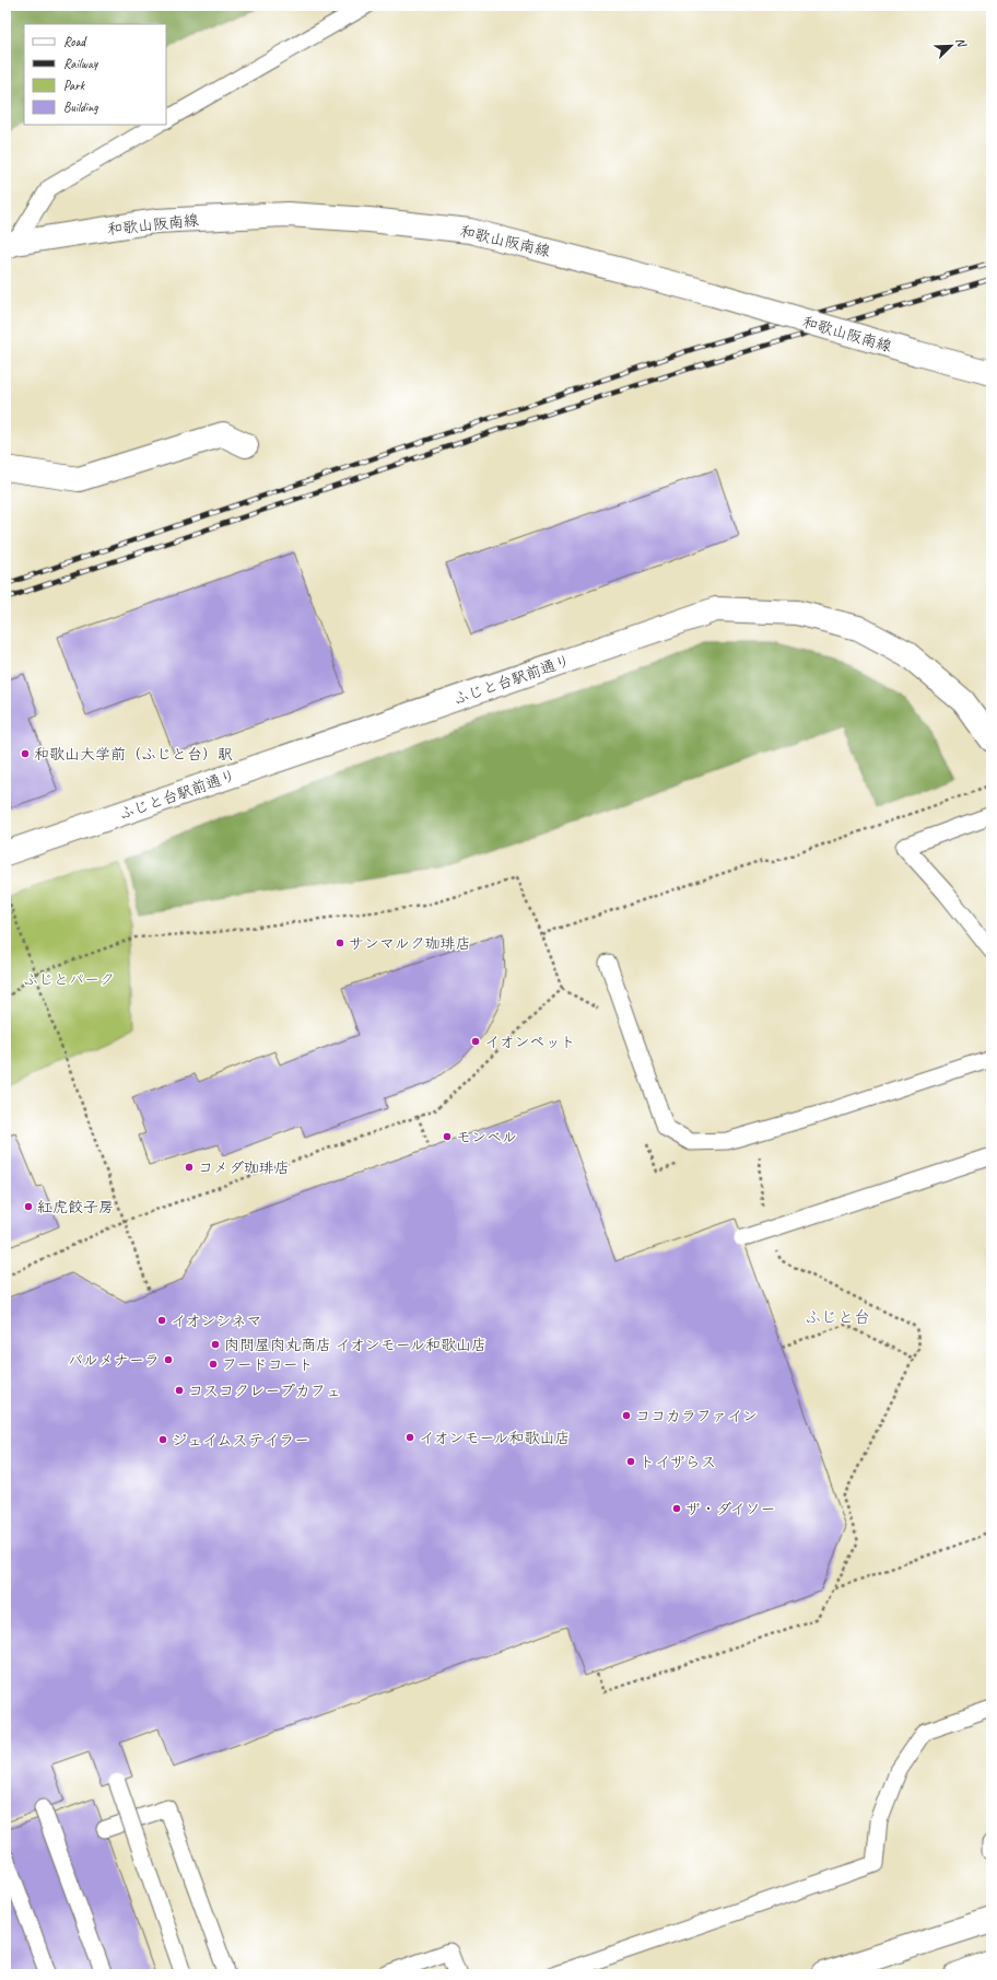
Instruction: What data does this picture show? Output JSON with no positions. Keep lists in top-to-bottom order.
{
  "streets": {
    "street": ["和歌山阪南線", "ふじと台駅前通り"]
  },
  "districts": ["ふじと台"],
  "parks": ["ふじとパーク"],
  "places": [
    "和歌山大学前（ふじと台）駅",
    "サンマルク珈琲店",
    "イオンペット",
    "モンベル",
    "コメダ珈琲店",
    "紅虎餃子房",
    "イオンシネマ",
    "肉問屋肉丸商店 イオンモール和歌山店",
    "パルメナーラ",
    "フードコート",
    "コスコクレープカフェ",
    "ココカラファイン",
    "イオンモール和歌山店",
    "ジェイムステイラー",
    "トイザらス",
    "ザ・ダイソー"
  ],
  "legend": [
    "Road",
    "Railway",
    "Park",
    "Building"
  ],
  "north": "top right"
}
